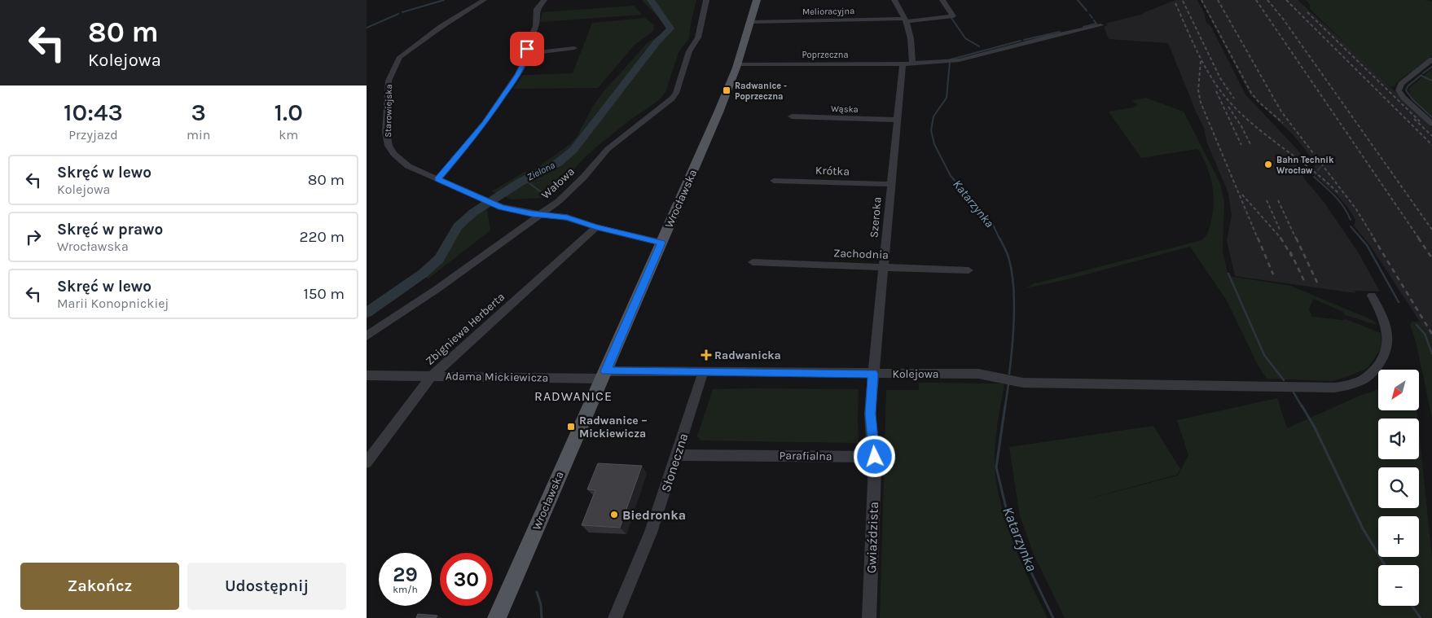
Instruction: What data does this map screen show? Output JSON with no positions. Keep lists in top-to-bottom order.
{
  "streets": {
    "main road": ["Wrocławska"],
    "street": [
      "Melioracyjna",
      "Poprzeczna",
      "Wąska",
      "Starowiejska",
      "Krótka",
      "Wałowa",
      "Szeroka",
      "Zachodnia",
      "Zbigniewa Herberta",
      "Kolejowa",
      "Adama Mickiewicza",
      "Parafialna",
      "Słoneczna",
      "Gwiaździsta"
    ]
  },
  "crossings": [
    ["Melioracyjna", "Wrocławska"],
    ["Poprzeczna", "Wrocławska"],
    ["Poprzeczna", "Szeroka"],
    ["Wąska", "Szeroka"],
    ["Starowiejska", "Wałowa"],
    ["Starowiejska", "Wrocławska"],
    ["Starowiejska", "Zbigniewa Herberta"],
    ["Krótka", "Szeroka"],
    ["Wrocławska", "Kolejowa"],
    ["Wrocławska", "Adama Mickiewicza"],
    ["Szeroka", "Zachodnia"],
    ["Szeroka", "Kolejowa"],
    ["Zbigniewa Herberta", "Adama Mickiewicza"],
    ["Kolejowa", "Adama Mickiewicza"],
    ["Kolejowa", "Słoneczna"],
    ["Parafialna", "Słoneczna"],
    ["Parafialna", "Gwiaździsta"]
  ],
  "districts": ["RADWANICE"],
  "water": ["Zielona", "Katarzynka"],
  "places": {
    "transit": ["Radwanice - Poprzeczna", "Radwanice – Mickiewicza"],
    "other": ["Bahn Technik Wrocław", "Biedronka"],
    "health": ["Radwanicka"]
  },
  "north": "bottom left",
  "page": {
    "turn": ["80 m", "Kolejowa"],
    "eta": [
      "10:43",
      "Przyjazd",
      "3",
      "min",
      "1.0",
      "km"
    ],
    "list": [
      {
        "name": "Skręć w lewo",
        "note": "Kolejowa",
        "value": "80 m"
      },
      {
        "name": "Skręć w prawo",
        "note": "Wrocławska",
        "value": "220 m"
      },
      {
        "name": "Skręć w lewo",
        "note": "Marii Konopnickiej",
        "value": "150 m"
      }
    ],
    "map_buttons": ["+", "−"],
    "speed": "29 km/h",
    "limit": "30",
    "buttons": ["Zakończ", "Udostępnij"]
  }
}
